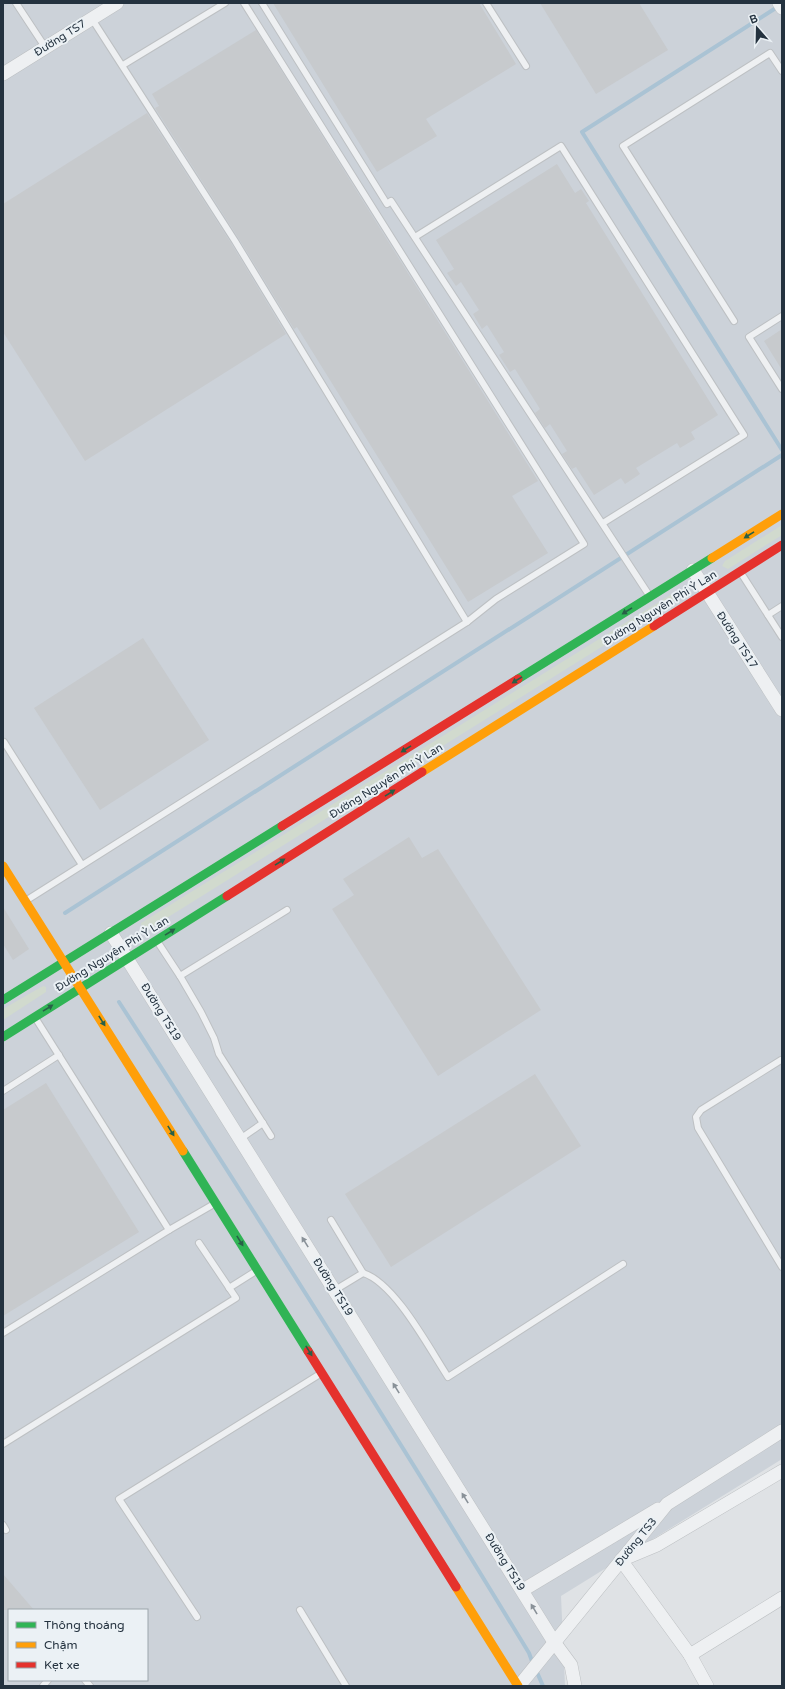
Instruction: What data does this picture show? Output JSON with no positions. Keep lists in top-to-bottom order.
{
  "streets": {
    "main road": ["Đường Nguyên Phi Ỷ Lan"],
    "street": [
      "Đường TS7",
      "Đường TS17",
      "Đường TS19",
      "Đường TS3"
    ]
  },
  "crossings": [
    ["Đường Nguyên Phi Ỷ Lan", "Đường TS17"],
    ["Đường Nguyên Phi Ỷ Lan", "Đường TS19"],
    ["Đường TS19", "Đường TS3"]
  ],
  "one_way": ["Đường TS19"],
  "legend": ["Thông thoáng", "Chậm", "Kẹt xe"],
  "north": "top"
}
